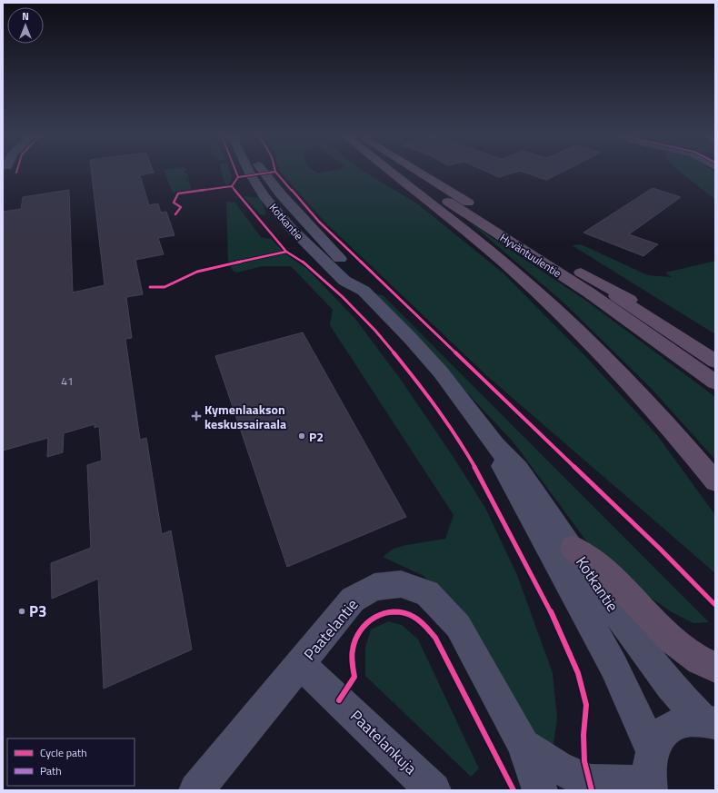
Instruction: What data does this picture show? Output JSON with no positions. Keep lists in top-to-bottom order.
{
  "streets": {
    "highway": ["Hyväntuulentie"],
    "street": ["Kotkantie", "Paatelantie", "Paatelankuja"]
  },
  "crossings": [
    ["Kotkantie", "Paatelantie"],
    ["Paatelantie", "Paatelankuja"]
  ],
  "places": {
    "health": ["Kymenlaakson keskussairaala"],
    "other": ["P2", "P3"]
  },
  "house_numbers": ["41"],
  "legend": ["Cycle path", "Path"],
  "north": "top"
}
